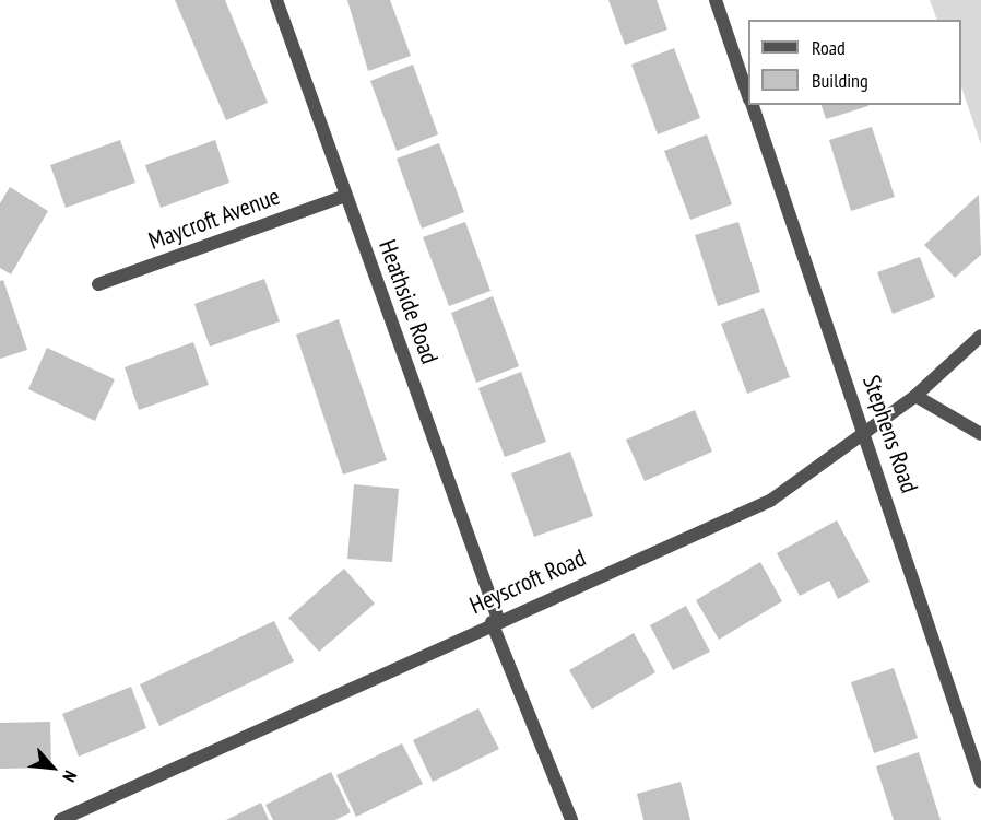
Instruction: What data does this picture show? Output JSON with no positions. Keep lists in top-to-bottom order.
{
  "streets": {
    "street": [
      "Maycroft Avenue",
      "Heathside Road",
      "Stephens Road",
      "Heyscroft Road"
    ]
  },
  "crossings": [
    ["Maycroft Avenue", "Heathside Road"],
    ["Heathside Road", "Heyscroft Road"],
    ["Stephens Road", "Heyscroft Road"]
  ],
  "legend": ["Road", "Building"],
  "north": "bottom right"
}
